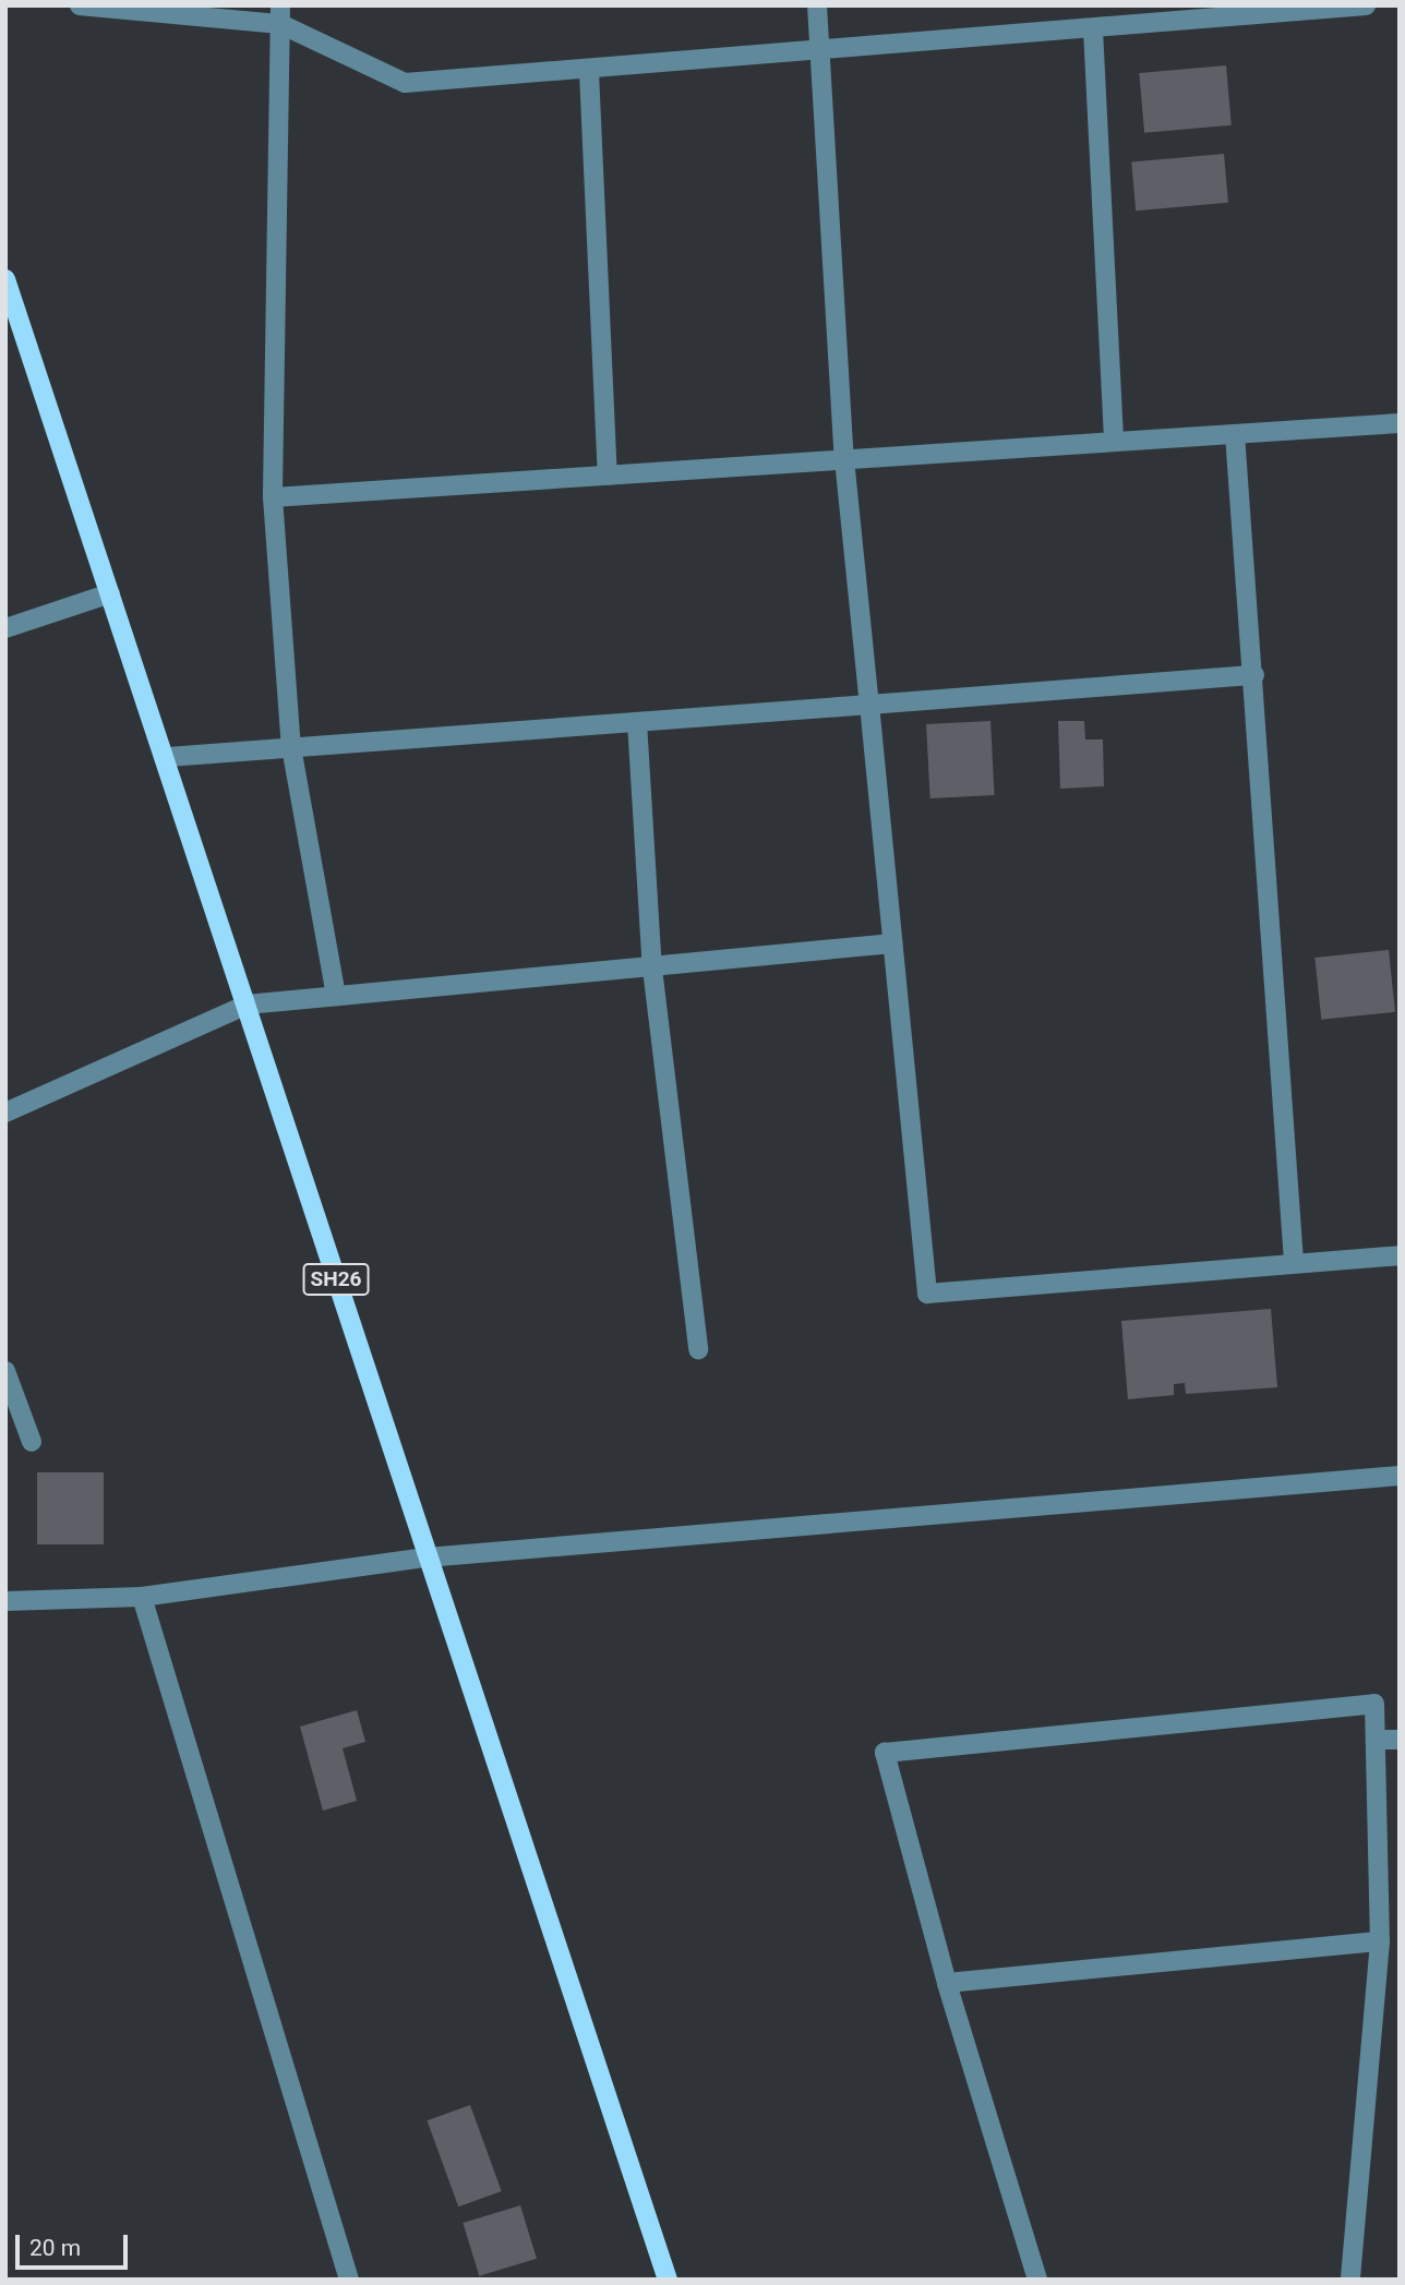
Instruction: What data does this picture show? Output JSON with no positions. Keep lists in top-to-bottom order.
{
  "streets": {
    "main road": ["SH26"]
  },
  "scale_bar": "20 m"
}
